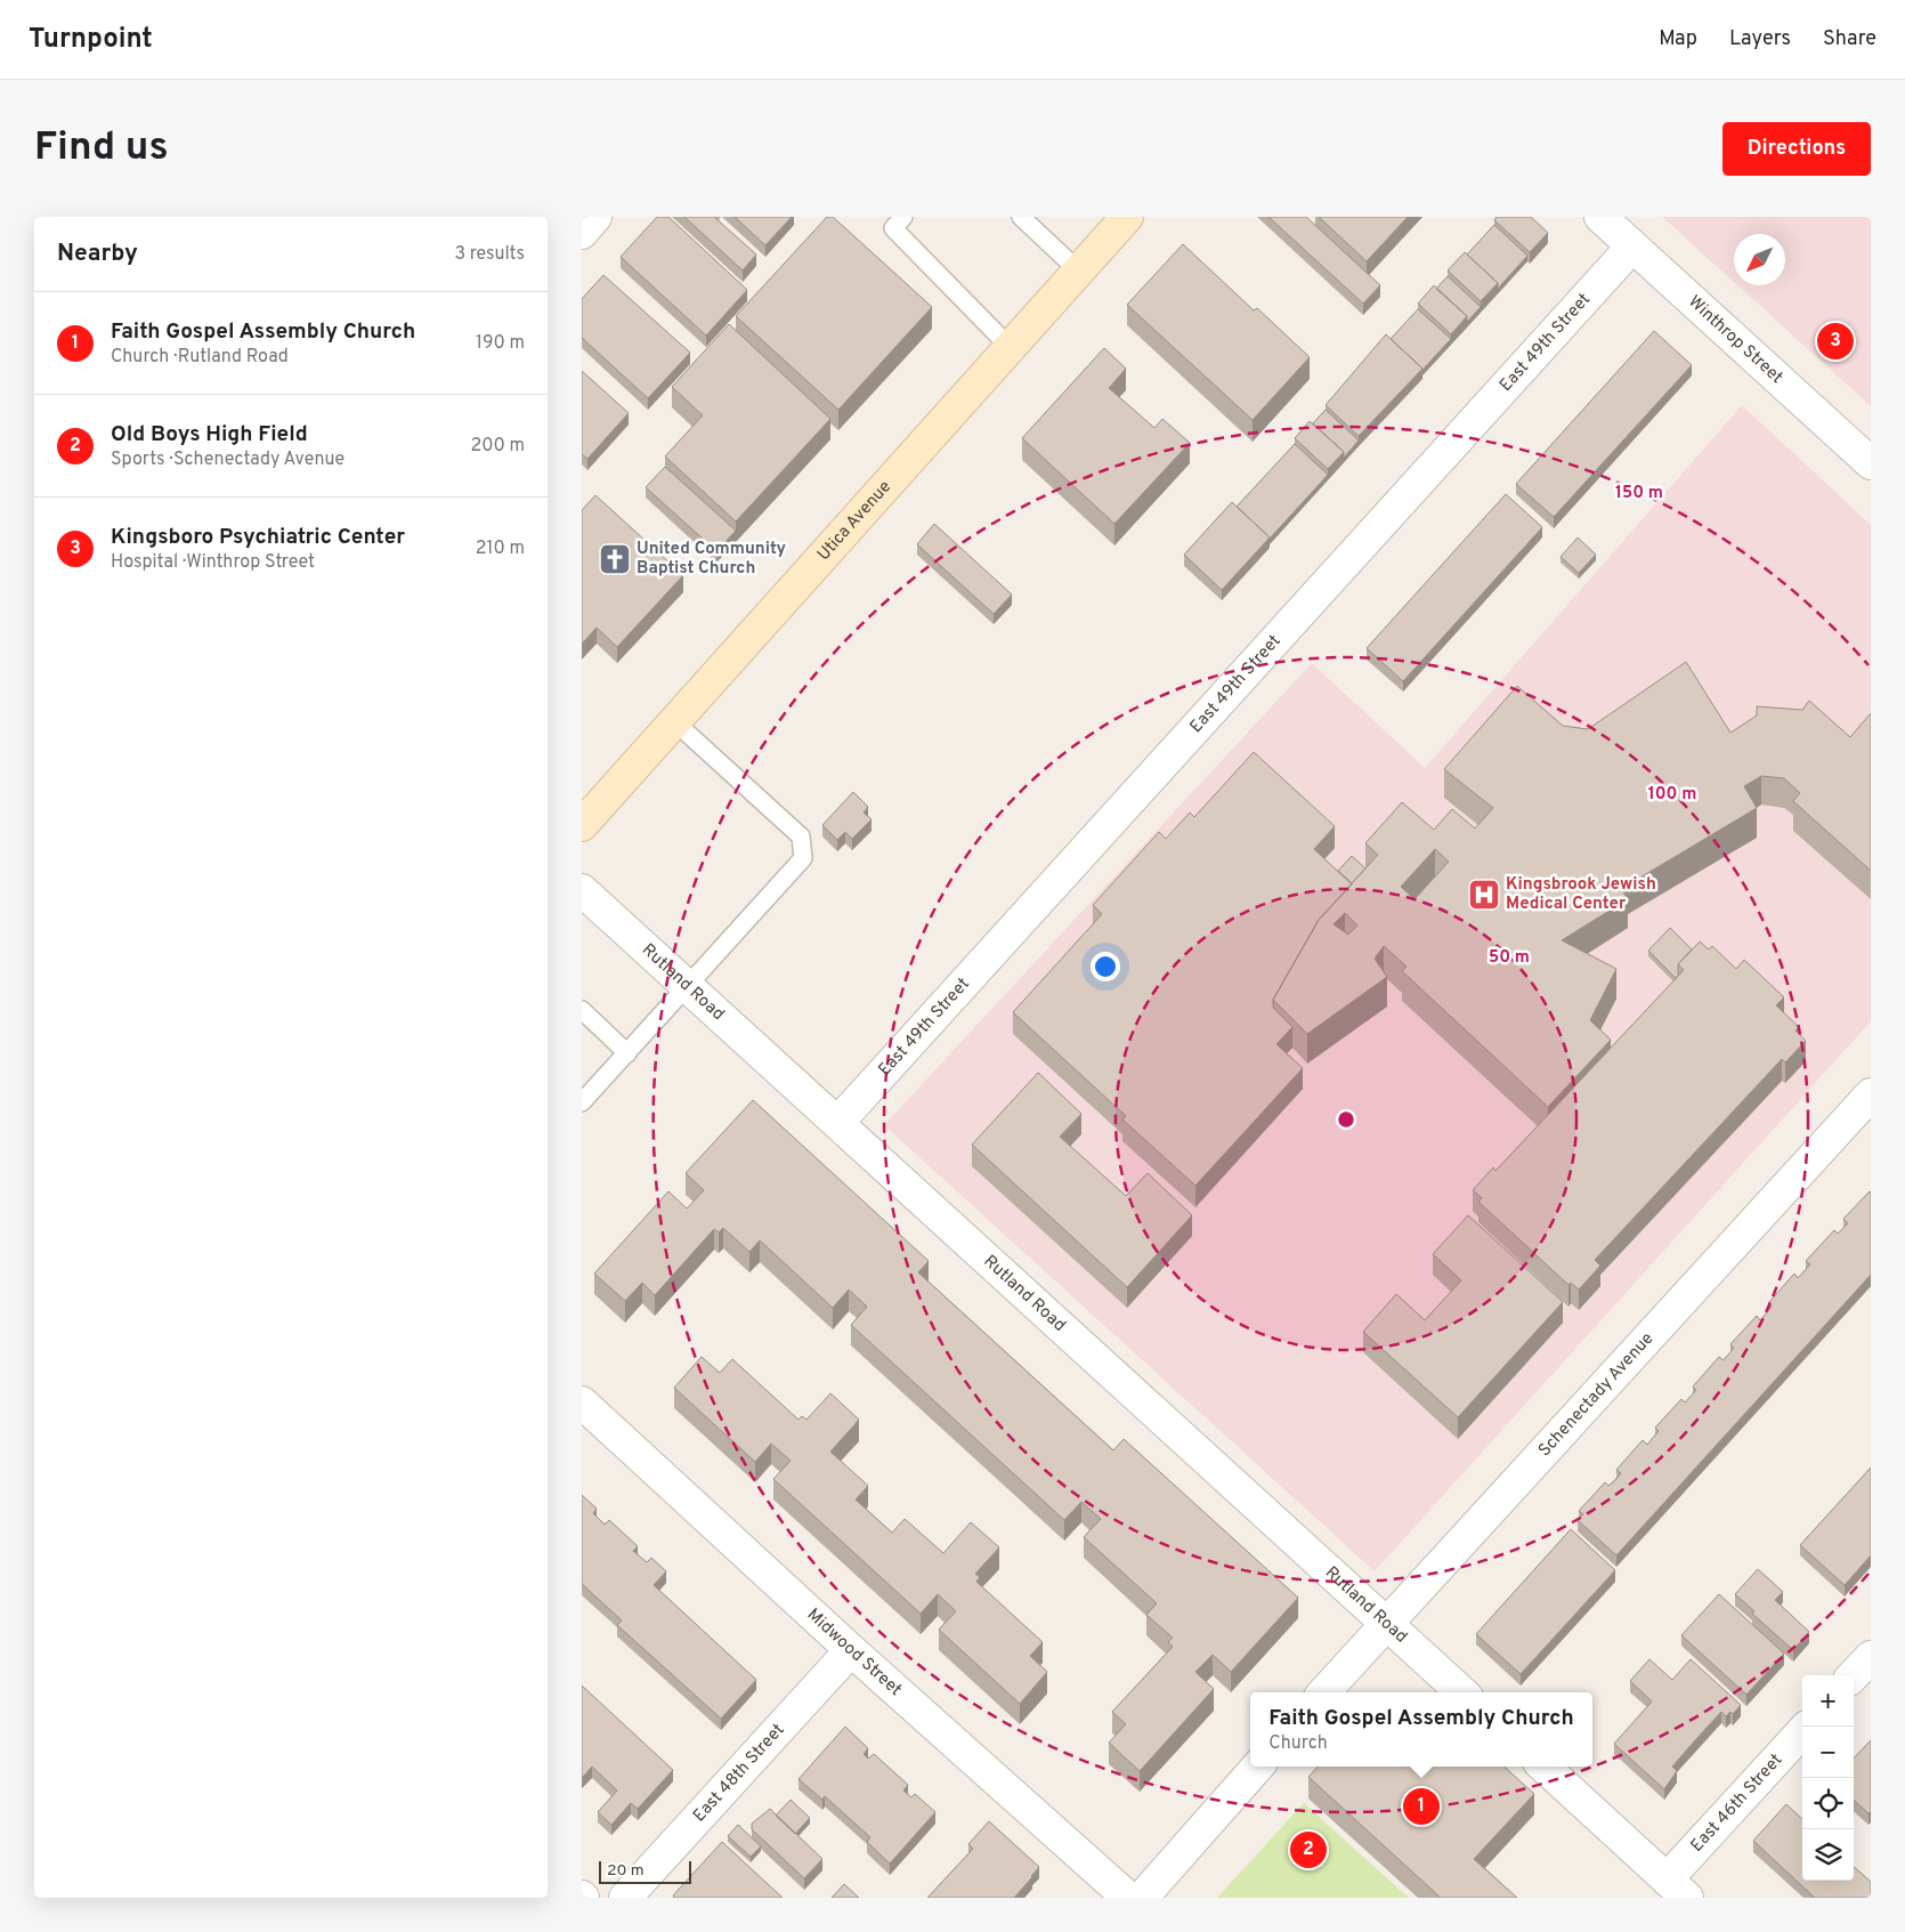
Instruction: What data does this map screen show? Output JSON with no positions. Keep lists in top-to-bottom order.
{
  "streets": {
    "main road": ["Utica Avenue"],
    "street": [
      "Winthrop Street",
      "East 49th Street",
      "Rutland Road",
      "Schenectady Avenue",
      "Midwood Street",
      "East 48th Street",
      "East 46th Street"
    ]
  },
  "crossings": [
    ["Winthrop Street", "East 49th Street"],
    ["East 49th Street", "Rutland Road"],
    ["Rutland Road", "Schenectady Avenue"],
    ["Midwood Street", "East 48th Street"]
  ],
  "places": {
    "church": ["United Community Baptist Church"],
    "hospital": ["Kingsbrook Jewish Medical Center"]
  },
  "scale_bar": "20 m",
  "north": "bottom left",
  "page": {
    "header": "Turnpoint",
    "nav": ["Map", "Layers", "Share"],
    "buttons": "Directions",
    "title": "Find us",
    "heading": ["Nearby", "3 results"],
    "list": [
      {
        "mark": "1",
        "name": "Faith Gospel Assembly Church",
        "note": "Church · Rutland Road",
        "value": "190 m"
      },
      {
        "mark": "2",
        "name": "Old Boys High Field",
        "note": "Sports · Schenectady Avenue",
        "value": "200 m"
      },
      {
        "mark": "3",
        "name": "Kingsboro Psychiatric Center",
        "note": "Hospital · Winthrop Street",
        "value": "210 m"
      }
    ],
    "pins": ["3", "1", "2"],
    "map_buttons": ["+", "−"],
    "popup": ["Faith Gospel Assembly Church", "Church"],
    "scale": "20 m"
  },
  "rings": ["150 m", "100 m", "50 m"]
}
